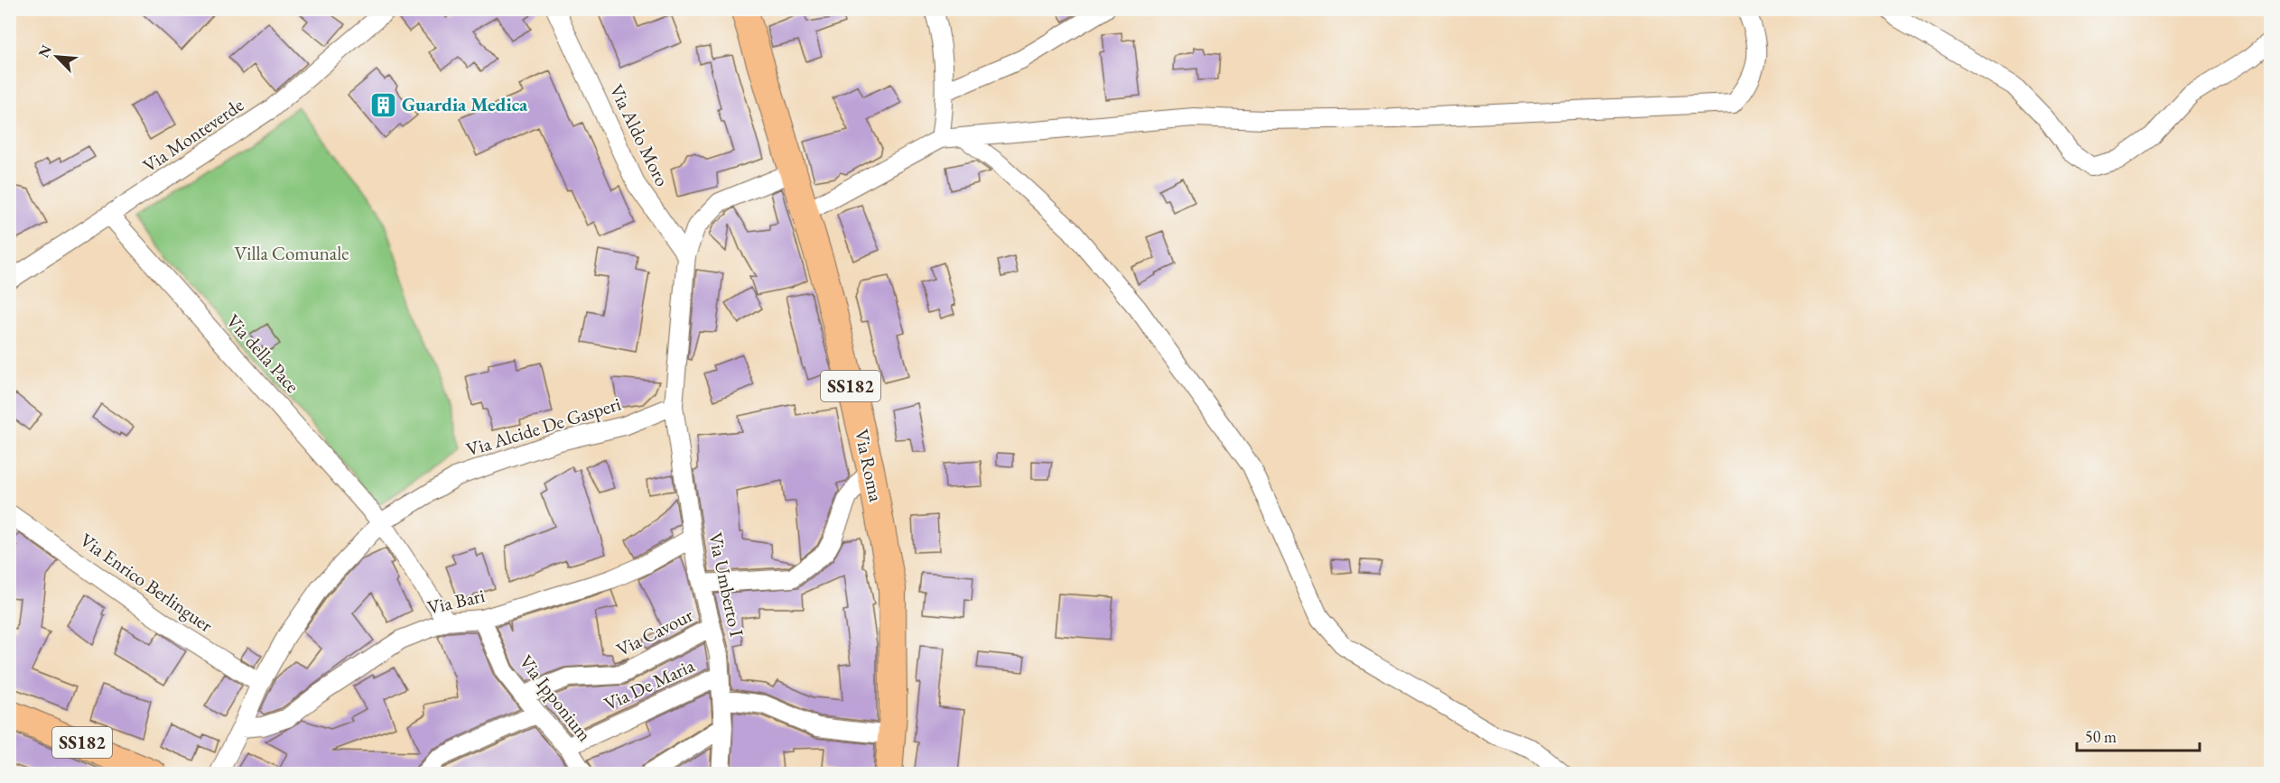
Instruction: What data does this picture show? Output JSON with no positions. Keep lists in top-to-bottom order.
{
  "streets": {
    "main road": ["SS182", "Via Roma"],
    "street": [
      "Via Monteverde",
      "Via Aldo Moro",
      "Via della Pace",
      "Via Alcide De Gasperi",
      "Via Enrico Berlinguer",
      "Via Umberto I",
      "Via Bari",
      "Via Cavour",
      "Via De Maria",
      "Via Ipponium"
    ]
  },
  "crossings": [
    ["Via Monteverde", "Via della Pace"],
    ["Via della Pace", "Via Alcide De Gasperi"],
    ["Via della Pace", "Via Bari"],
    ["Via Alcide De Gasperi", "Via Enrico Berlinguer"],
    ["Via Alcide De Gasperi", "Via Umberto I"],
    ["Via Alcide De Gasperi", "Via Bari"],
    ["Via Umberto I", "Via Bari"],
    ["Via Umberto I", "Via Cavour"],
    ["Via Umberto I", "Via De Maria"],
    ["Via Bari", "Via Ipponium"],
    ["Via Cavour", "Via Ipponium"],
    ["Via De Maria", "Via Ipponium"]
  ],
  "parks": ["Villa Comunale"],
  "places": {
    "building": ["Guardia Medica"]
  },
  "scale_bar": "50 m",
  "north": "top left"
}
